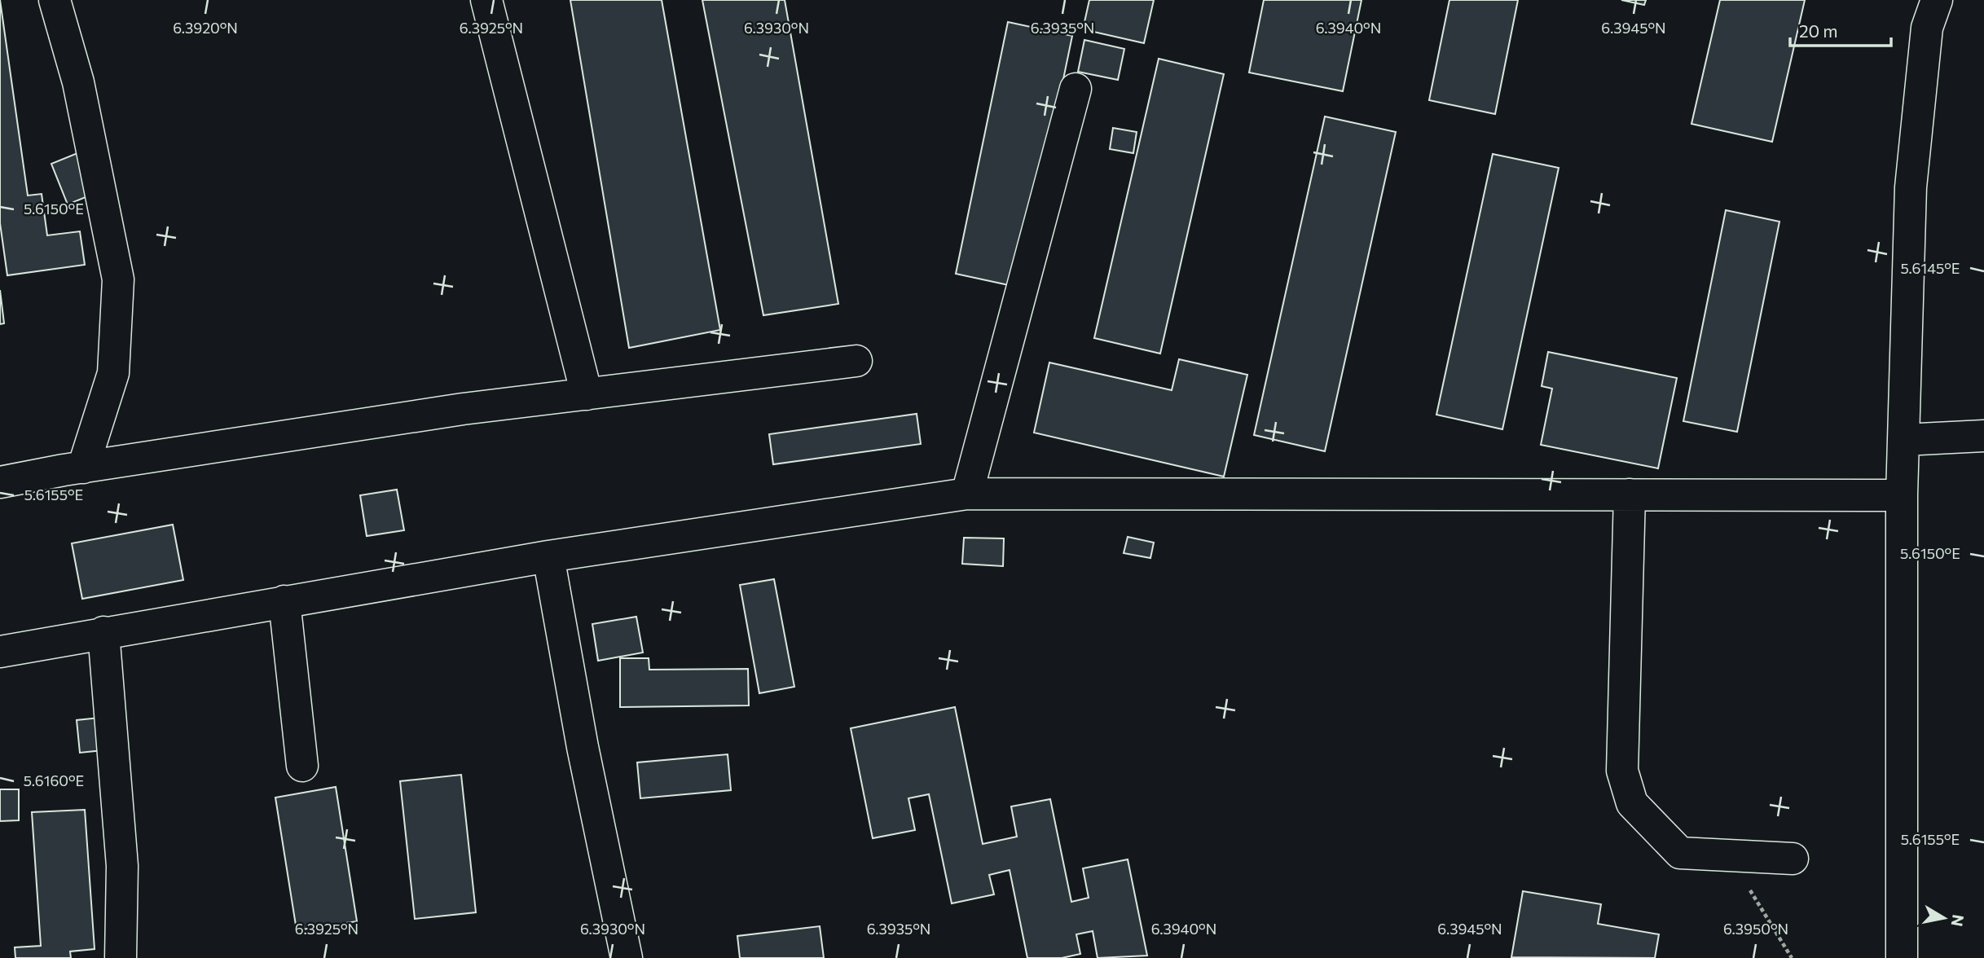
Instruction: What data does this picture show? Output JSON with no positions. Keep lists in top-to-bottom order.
{
  "scale_bar": "20 m",
  "north": "right",
  "coordinates": [
    "6.3925°N",
    "6.3940°N",
    "6.3945°N",
    "6.3920°N",
    "6.3930°N",
    "6.3935°N",
    "5.6150°E",
    "5.6145°E",
    "5.6155°E",
    "5.6160°E",
    "6.3950°N"
  ]
}
